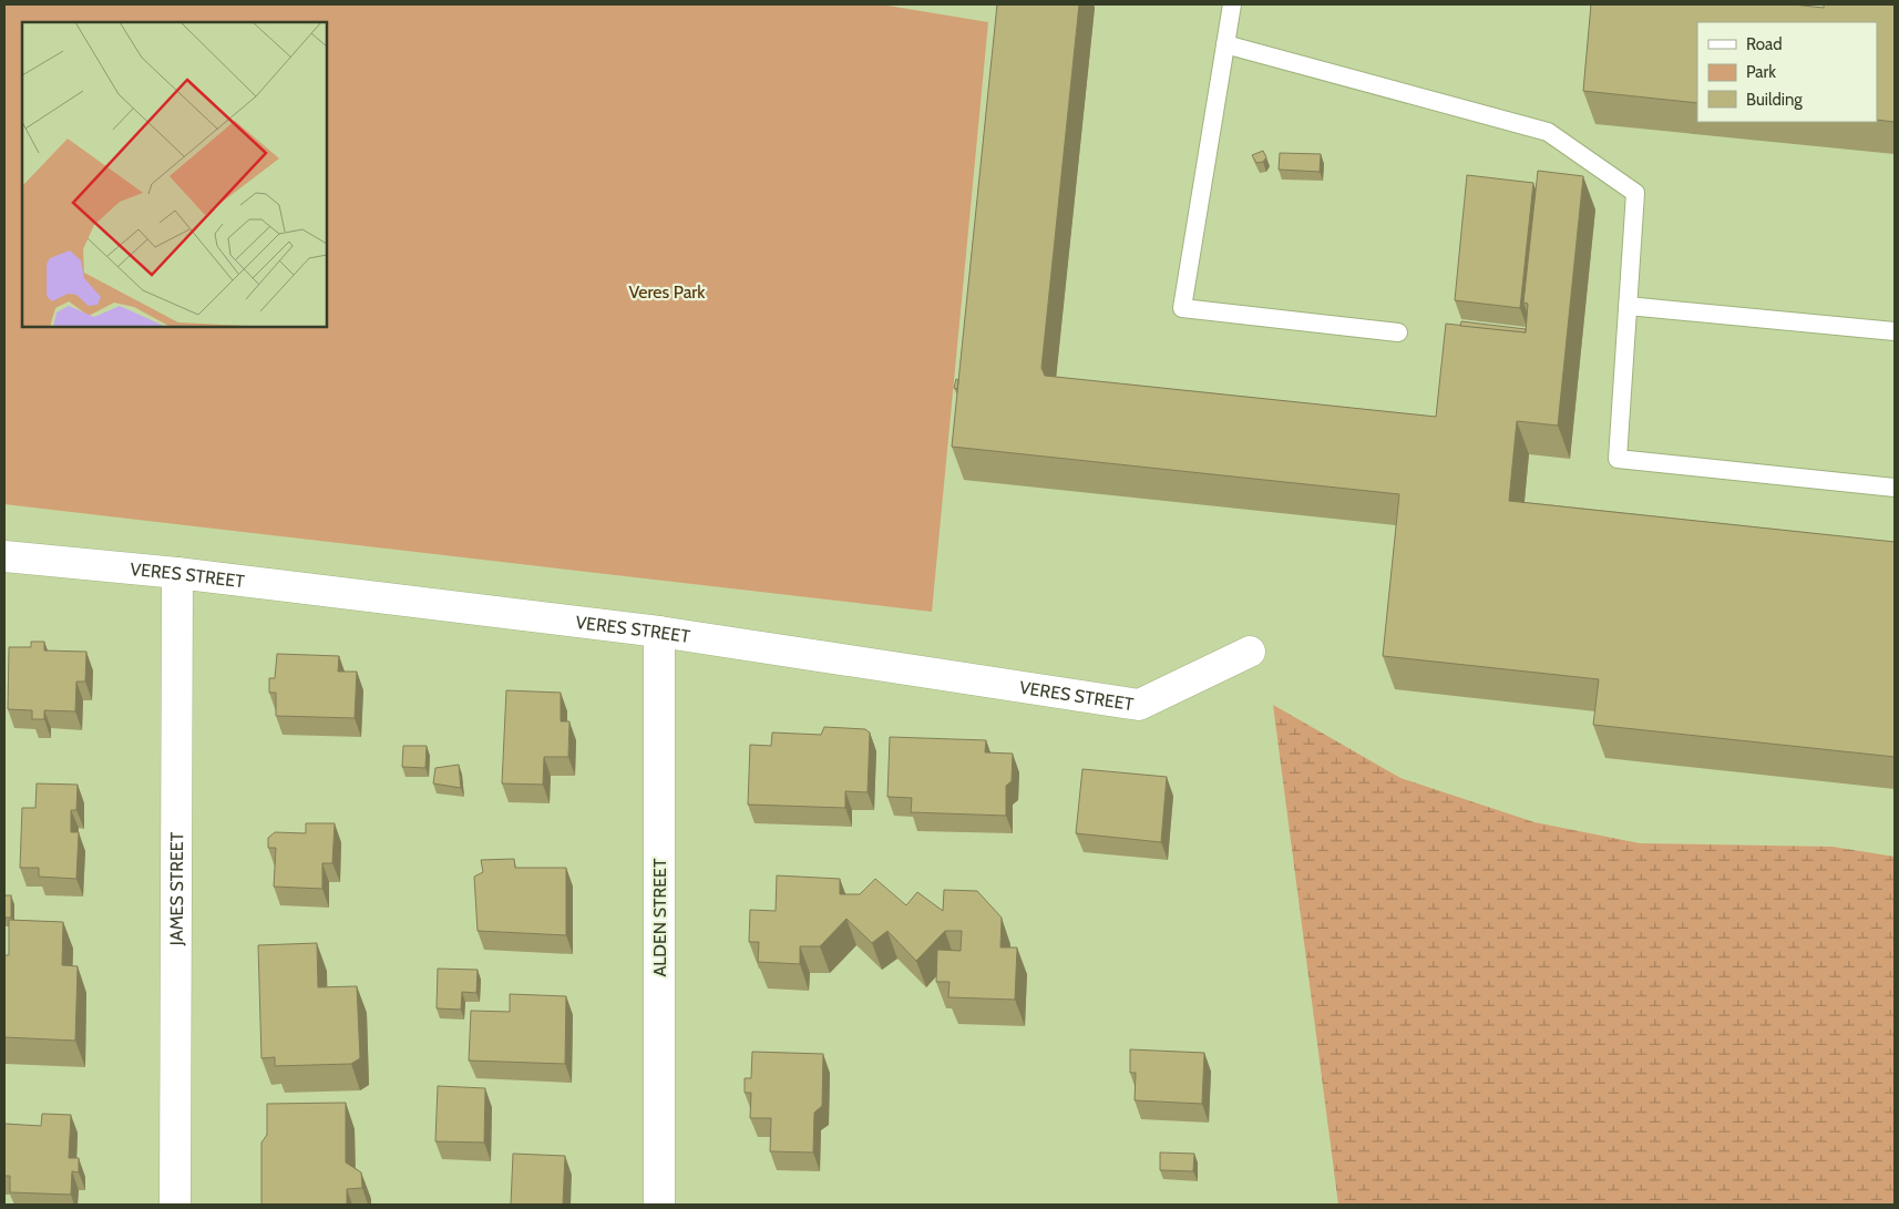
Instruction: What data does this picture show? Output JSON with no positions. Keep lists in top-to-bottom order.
{
  "streets": {
    "street": ["VERES STREET", "JAMES STREET", "ALDEN STREET"]
  },
  "crossings": [
    ["VERES STREET", "JAMES STREET"],
    ["VERES STREET", "ALDEN STREET"]
  ],
  "parks": ["Veres Park"],
  "legend": ["Road", "Park", "Building"]
}
